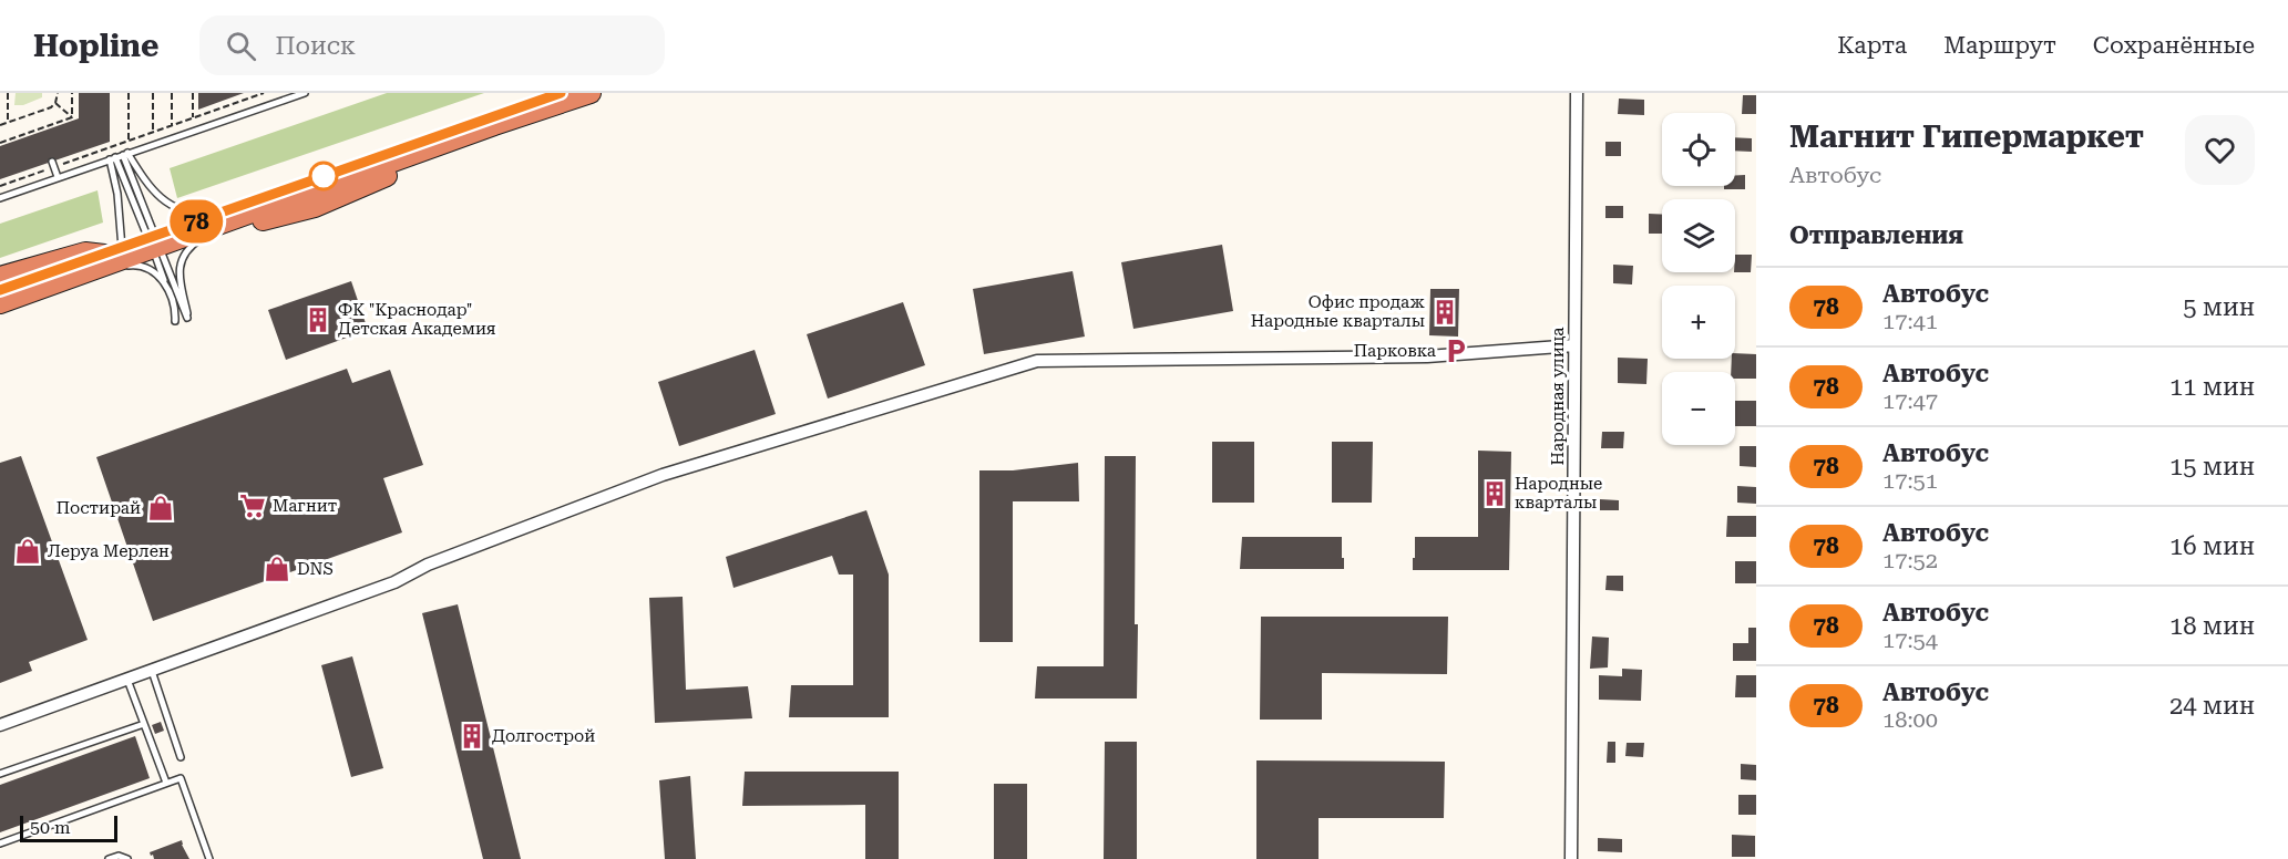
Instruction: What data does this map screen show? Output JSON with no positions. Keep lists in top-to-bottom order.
{
  "streets": {
    "street": ["Народная улица"]
  },
  "places": {
    "building": [
      "Офис продаж Народные кварталы",
      "ФК \"Краснодар\" Детская Академия",
      "Народные кварталы",
      "Долгострой"
    ],
    "parking": ["Парковка"],
    "supermarket": ["Магнит"],
    "shop": ["Постирай", "Леруа Мерлен", "DNS"]
  },
  "lines": ["bus line 78"],
  "scale_bar": "50 m",
  "page": {
    "header": "Hopline",
    "search": "Поиск",
    "nav": ["Карта", "Маршрут", "Сохранённые"],
    "on_map": "78",
    "heading": [
      ["Магнит Гипермаркет", "Автобус"],
      "Отправления"
    ],
    "map_buttons": ["+", "−"],
    "list": [
      {
        "mark": "78",
        "name": "Автобус",
        "note": "17:41",
        "value": "5 мин"
      },
      {
        "mark": "78",
        "name": "Автобус",
        "note": "17:47",
        "value": "11 мин"
      },
      {
        "mark": "78",
        "name": "Автобус",
        "note": "17:51",
        "value": "15 мин"
      },
      {
        "mark": "78",
        "name": "Автобус",
        "note": "17:52",
        "value": "16 мин"
      },
      {
        "mark": "78",
        "name": "Автобус",
        "note": "17:54",
        "value": "18 мин"
      },
      {
        "mark": "78",
        "name": "Автобус",
        "note": "18:00",
        "value": "24 мин"
      }
    ],
    "scale": "50 m"
  }
}
